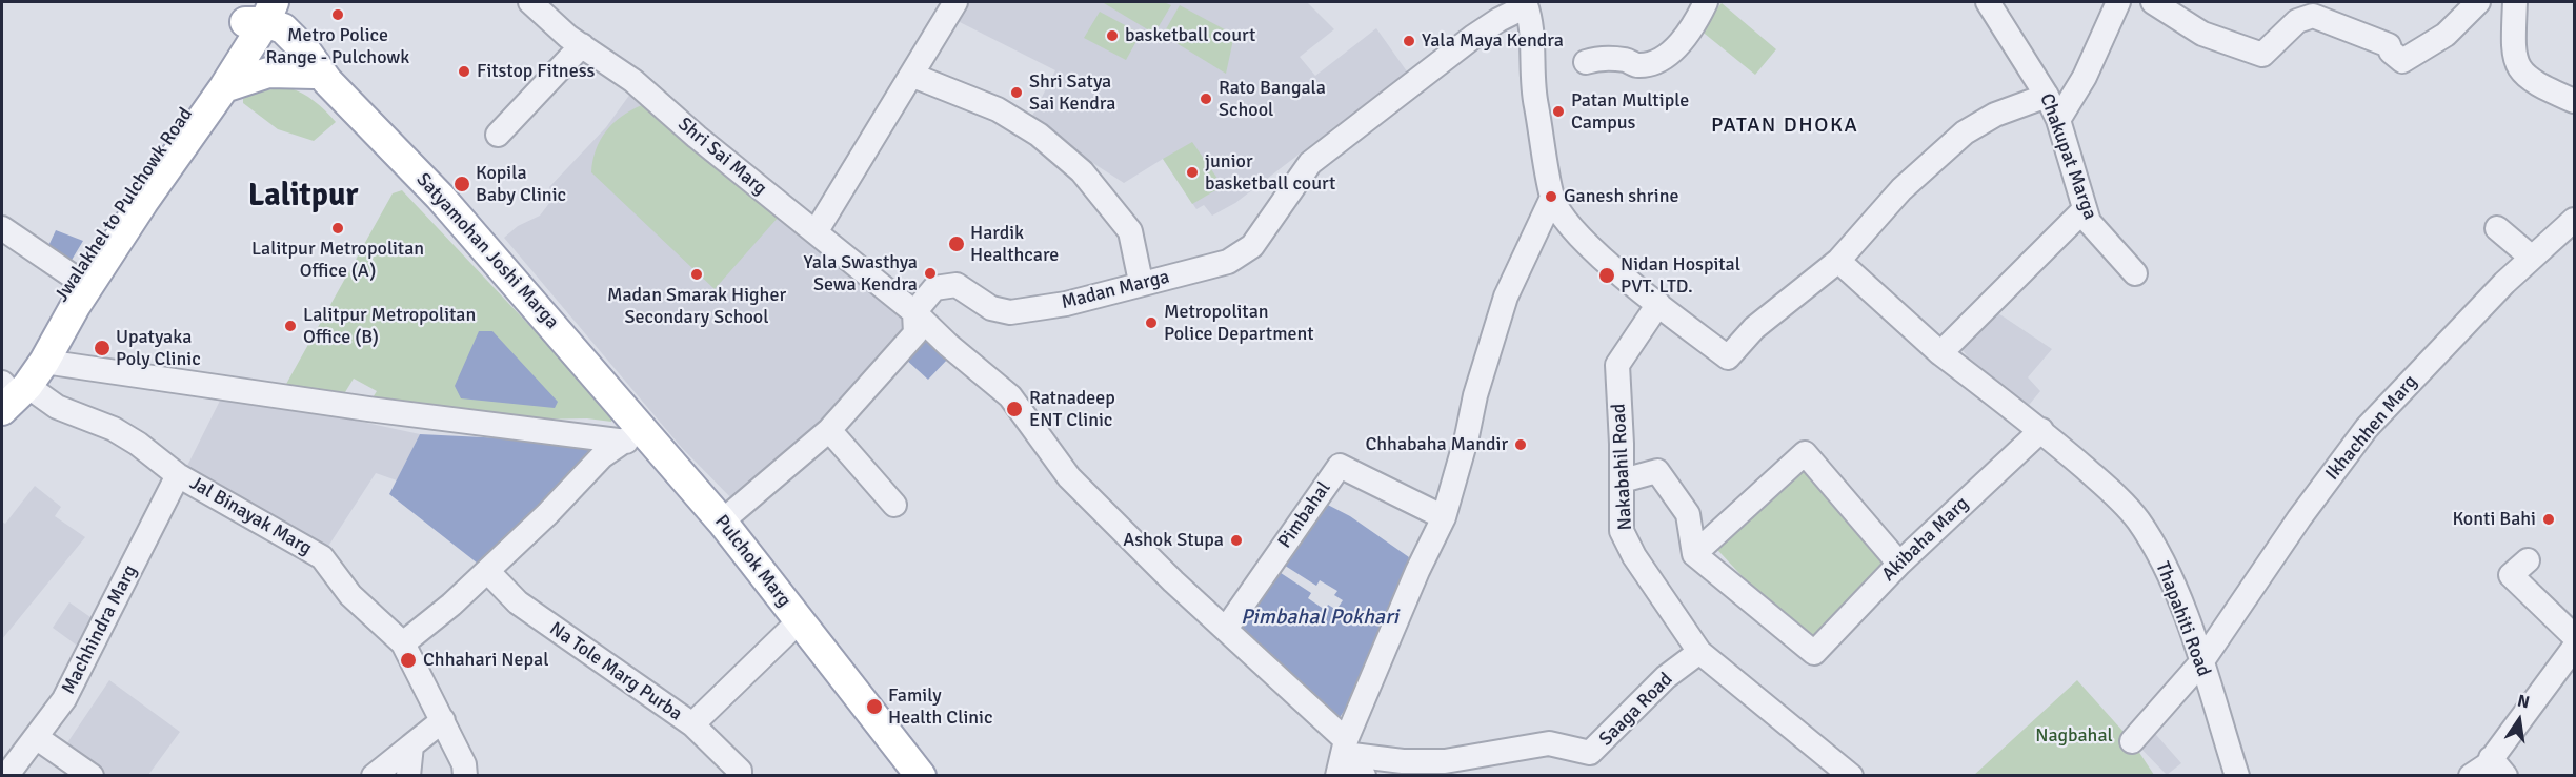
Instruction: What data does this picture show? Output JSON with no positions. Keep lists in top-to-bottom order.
{
  "streets": {
    "main road": ["Jwalakhel to Pulchowk Road", "Satyamohan Joshi Marga", "Pulchok Marg"],
    "street": [
      "Shri Sai Marg",
      "Chakupat Marga",
      "Madan Marga",
      "Ikhachhen Marg",
      "Nakabahil Road",
      "Pimbahal",
      "Jal Binayak Marg",
      "Akibaha Marg",
      "Thapahiti Road",
      "Machhindra Marg",
      "Na Tole Marg Purba",
      "Saaga Road"
    ]
  },
  "crossings": [
    ["Shri Sai Marg", "Madan Marga"],
    ["Shri Sai Marg", "Pimbahal"],
    ["Shri Sai Marg", "Saaga Road"],
    ["Jwalakhel to Pulchowk Road", "Satyamohan Joshi Marga"],
    ["Jwalakhel to Pulchowk Road", "Jal Binayak Marg"],
    ["Satyamohan Joshi Marga", "Pulchok Marg"],
    ["Ikhachhen Marg", "Thapahiti Road"],
    ["Nakabahil Road", "Saaga Road"],
    ["Jal Binayak Marg", "Machhindra Marg"],
    ["Akibaha Marg", "Thapahiti Road"]
  ],
  "districts": ["PATAN DHOKA", "Lalitpur"],
  "water": ["Pimbahal Pokhari"],
  "parks": ["Nagbahal"],
  "places": [
    "Metro Police Range - Pulchowk",
    "basketball court",
    "Yala Maya Kendra",
    "Fitstop Fitness",
    "Shri Satya Sai Kendra",
    "Rato Bangala School",
    "Patan Multiple Campus",
    "junior basketball court",
    "Kopila Baby Clinic",
    "Ganesh shrine",
    "Lalitpur Metropolitan Office (A)",
    "Hardik Healthcare",
    "Yala Swasthya Sewa Kendra",
    "Madan Smarak Higher Secondary School",
    "Nidan Hospital PVT. LTD.",
    "Metropolitan Police Department",
    "Lalitpur Metropolitan Office (B)",
    "Upatyaka Poly Clinic",
    "Ratnadeep ENT Clinic",
    "Chhabaha Mandir",
    "Konti Bahi",
    "Ashok Stupa",
    "Chhahari Nepal",
    "Family Health Clinic"
  ],
  "north": "top"
}
